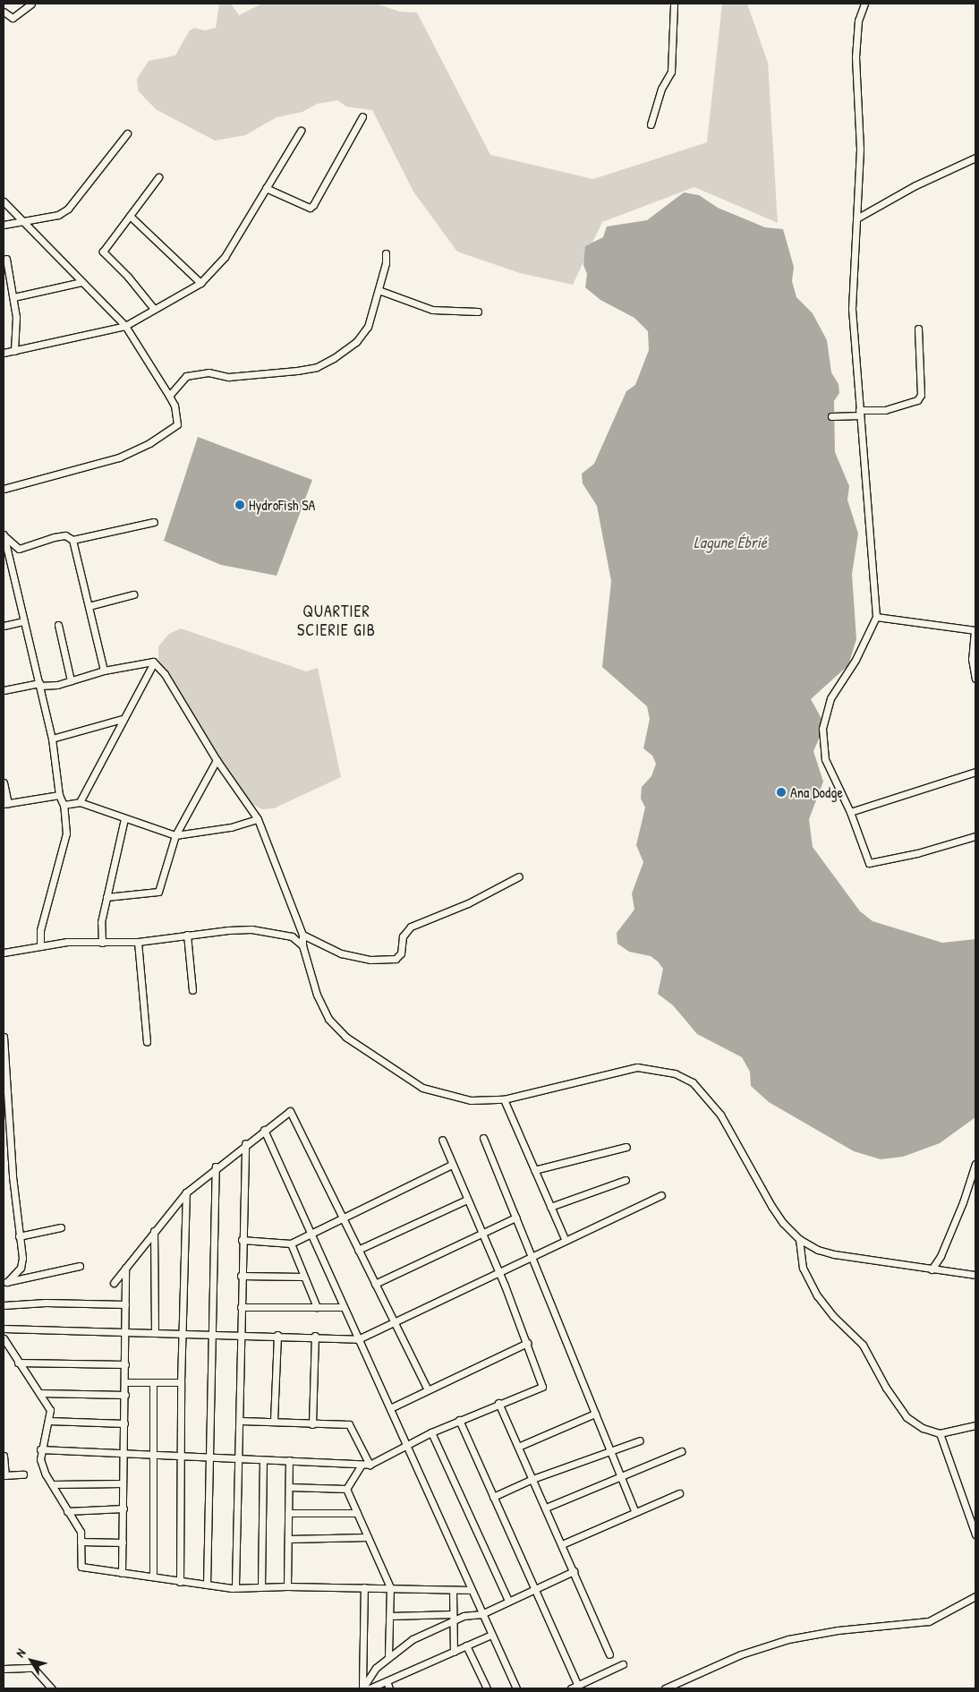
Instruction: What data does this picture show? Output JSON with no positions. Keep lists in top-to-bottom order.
{
  "districts": ["QUARTIER SCIERIE GIB"],
  "water": ["Lagune Ébrié"],
  "places": ["HydroFish SA", "Ana Dodge"],
  "north": "top left"
}
